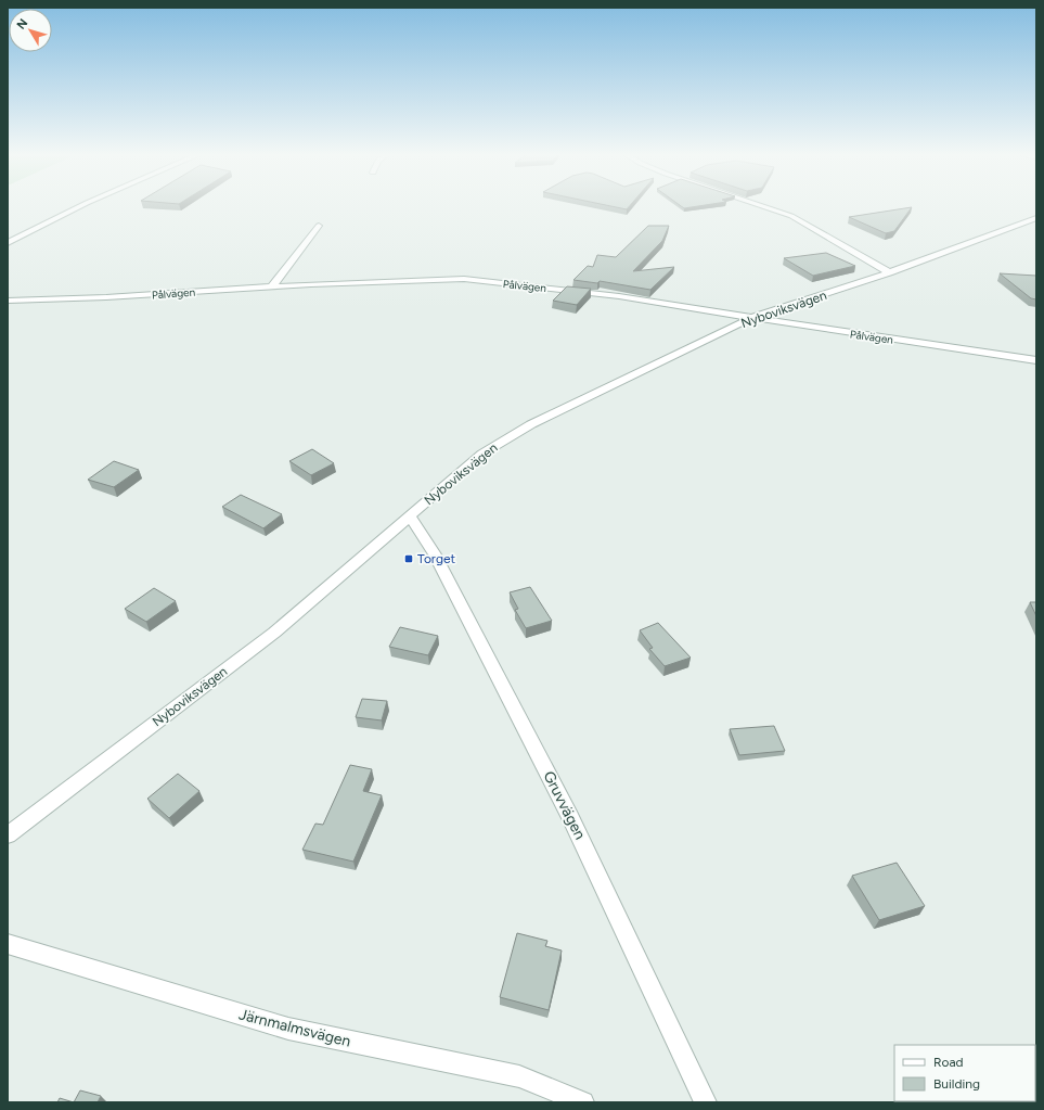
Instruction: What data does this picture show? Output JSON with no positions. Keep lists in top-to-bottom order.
{
  "streets": {
    "street": [
      "Pålvägen",
      "Nyboviksvägen",
      "Gruvvägen",
      "Järnmalmsvägen"
    ]
  },
  "crossings": [
    ["Pålvägen", "Nyboviksvägen"],
    ["Nyboviksvägen", "Gruvvägen"]
  ],
  "places": {
    "transit": ["Torget"]
  },
  "legend": ["Road", "Building"],
  "north": "top left"
}
